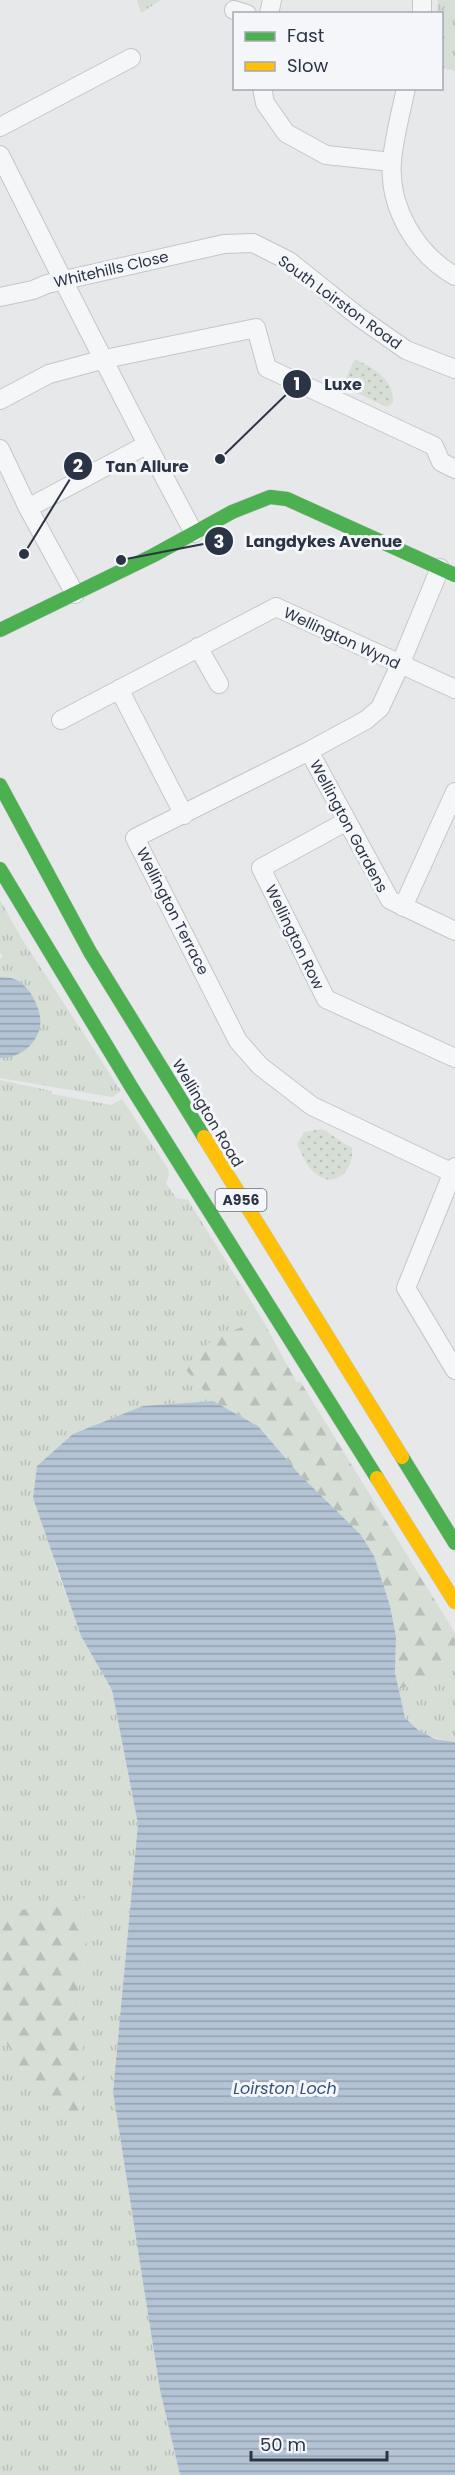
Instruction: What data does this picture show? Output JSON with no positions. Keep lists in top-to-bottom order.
{
  "streets": {
    "main road": ["Wellington Road", "A956"],
    "street": [
      "Whitehills Close",
      "South Loirston Road",
      "Wellington Wynd",
      "Wellington Gardens",
      "Wellington Terrace",
      "Wellington Row"
    ]
  },
  "crossings": [
    ["Whitehills Close", "South Loirston Road"],
    ["Wellington Wynd", "Wellington Terrace"],
    ["Wellington Gardens", "Wellington Terrace"],
    ["Wellington Gardens", "Wellington Row"]
  ],
  "water": ["Loirston Loch"],
  "places": ["Luxe", "Tan Allure", "Langdykes Avenue"],
  "legend": ["Fast", "Slow"],
  "scale_bar": "50 m"
}
